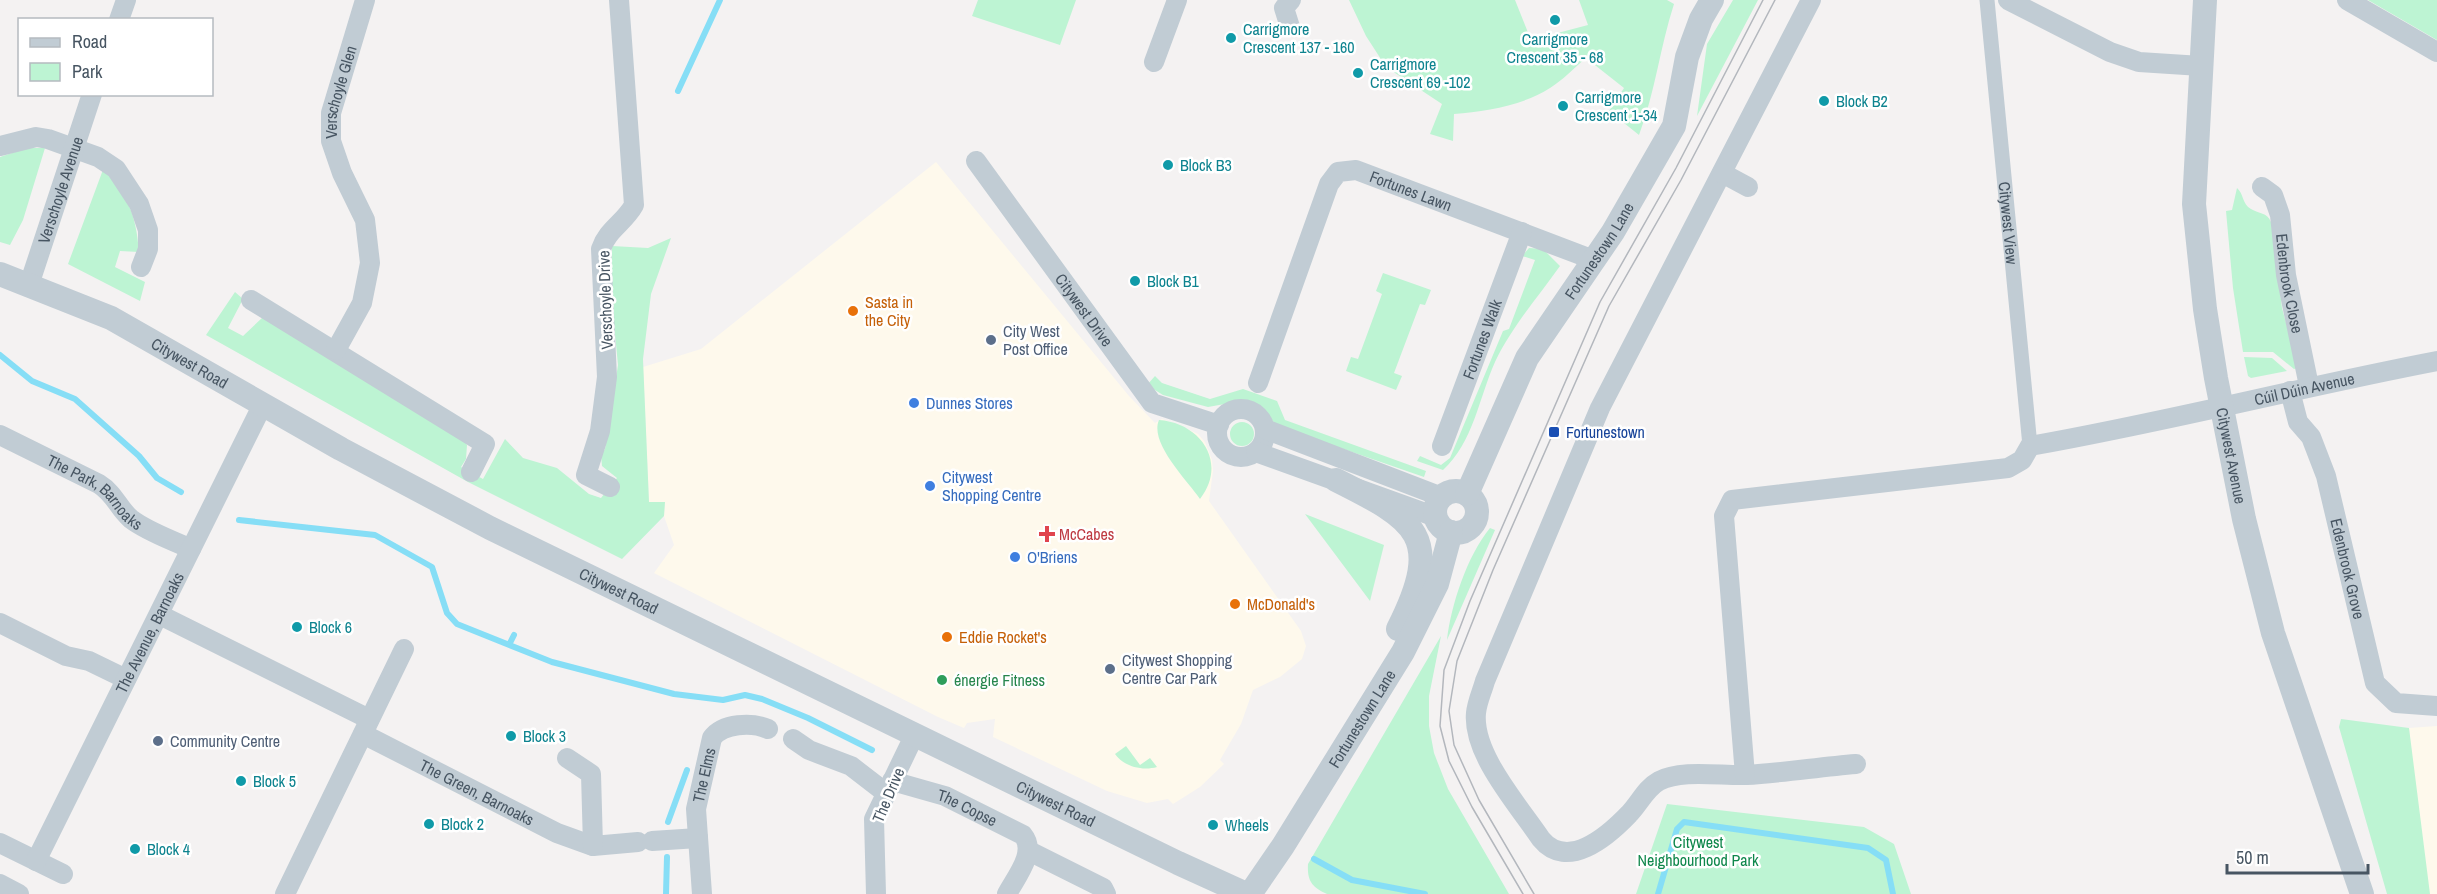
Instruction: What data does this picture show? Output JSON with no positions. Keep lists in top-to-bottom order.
{
  "streets": {
    "street": [
      "Verschoyle Glen",
      "Verschoyle Avenue",
      "Fortunes Lawn",
      "Citywest View",
      "Fortunestown Lane",
      "Edenbrook Close",
      "Verschoyle Drive",
      "Citywest Drive",
      "Fortunes Walk",
      "Citywest Road",
      "Cúil Dúin Avenue",
      "Citywest Avenue",
      "The Park, Barnoaks",
      "Edenbrook Grove",
      "The Avenue, Barnoaks",
      "The Elms",
      "The Green, Barnoaks",
      "The Drive",
      "The Copse"
    ]
  },
  "crossings": [
    ["Verschoyle Avenue", "Citywest Road"],
    ["Fortunes Lawn", "Fortunestown Lane"],
    ["Fortunes Lawn", "Fortunes Walk"],
    ["Citywest View", "Cúil Dúin Avenue"],
    ["Fortunestown Lane", "Citywest Road"],
    ["Edenbrook Close", "Cúil Dúin Avenue"],
    ["Citywest Road", "The Avenue, Barnoaks"],
    ["Citywest Road", "The Drive"],
    ["Cúil Dúin Avenue", "Citywest Avenue"],
    ["Cúil Dúin Avenue", "Edenbrook Grove"],
    ["The Park, Barnoaks", "The Avenue, Barnoaks"],
    ["The Avenue, Barnoaks", "The Green, Barnoaks"],
    ["The Elms", "The Green, Barnoaks"],
    ["The Drive", "The Copse"]
  ],
  "parks": ["Citywest Neighbourhood Park"],
  "places": {
    "other": [
      "Carrigmore Crescent 35 - 68",
      "Carrigmore Crescent 137 - 160",
      "Carrigmore Crescent 69 -102",
      "Block B2",
      "Carrigmore Crescent 1-34",
      "Block B3",
      "Block B1",
      "Sasta in the City",
      "City West Post Office",
      "Dunnes Stores",
      "Citywest Shopping Centre",
      "O'Briens",
      "McDonald's",
      "Block 6",
      "Eddie Rocket's",
      "Citywest Shopping Centre Car Park",
      "énergie Fitness",
      "Block 3",
      "Community Centre",
      "Block 5",
      "Block 2",
      "Wheels",
      "Block 4"
    ],
    "transit": ["Fortunestown"],
    "health": ["McCabes"]
  },
  "legend": ["Road", "Park"],
  "scale_bar": "50 m"
}
